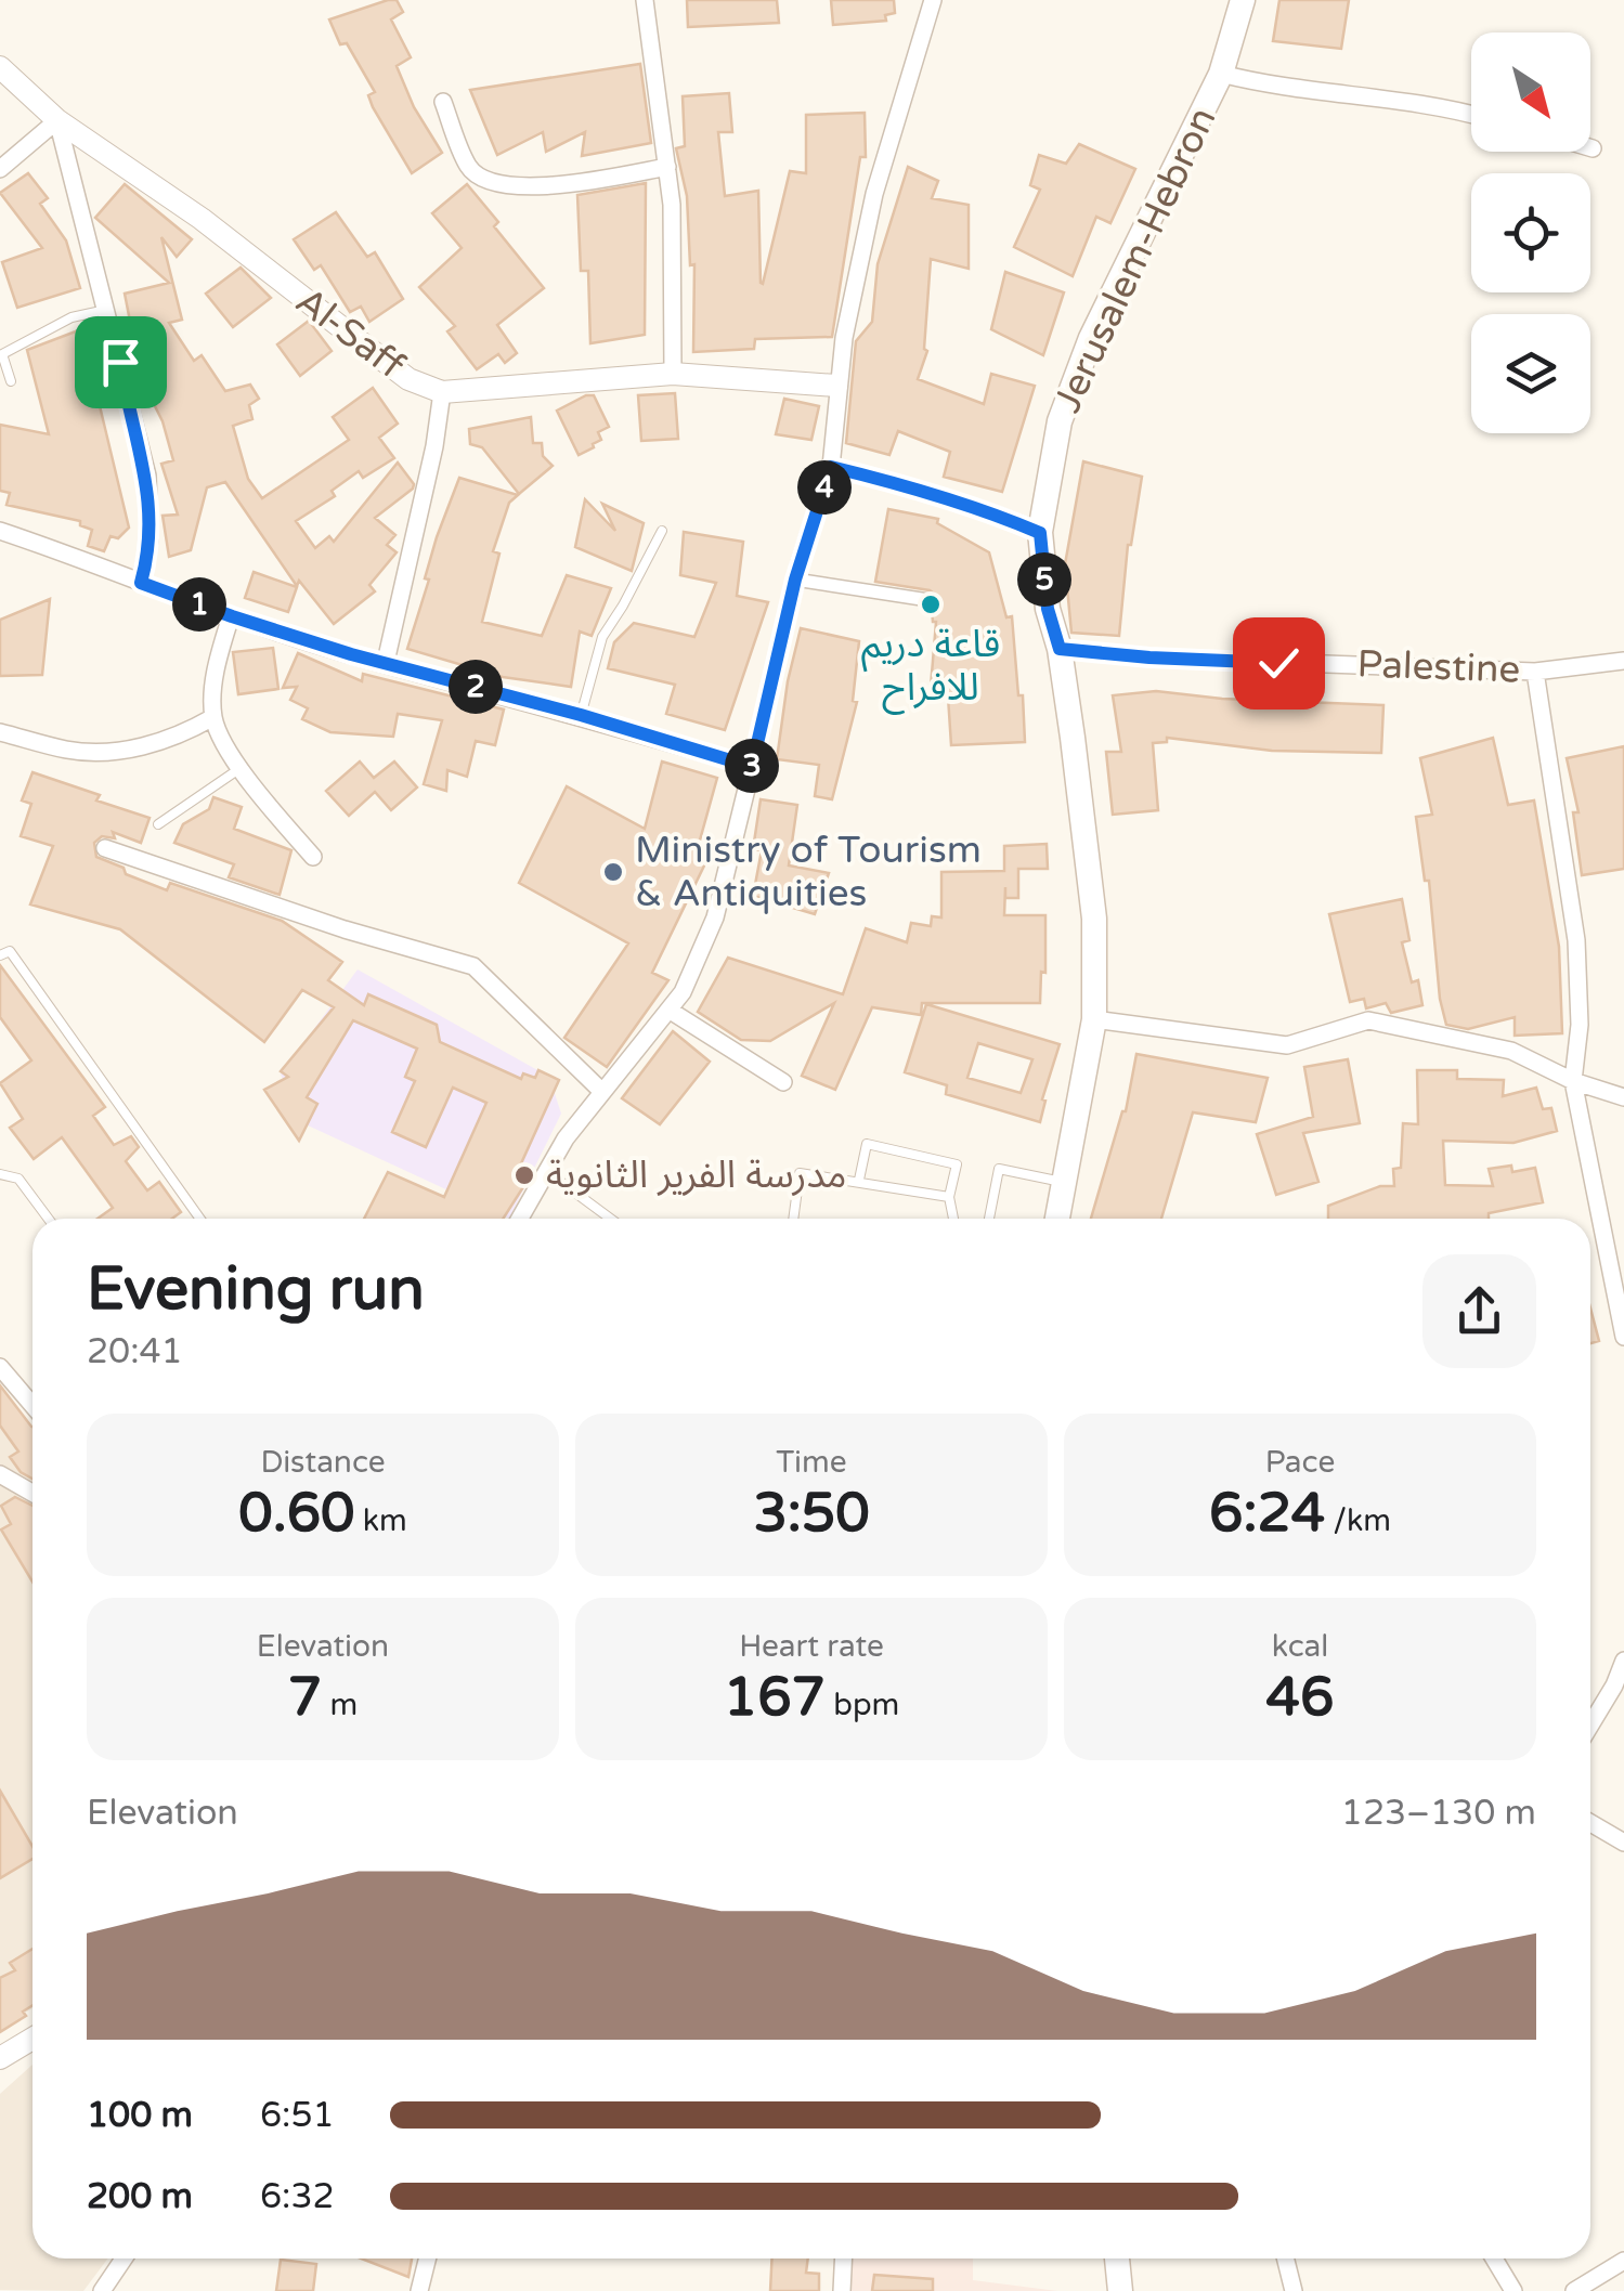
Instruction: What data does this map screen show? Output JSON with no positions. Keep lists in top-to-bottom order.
{
  "streets": {
    "main road": ["Jerusalem-Hebron"],
    "street": ["Al-Saff", "Palestine"]
  },
  "crossings": [
    ["Jerusalem-Hebron", "Palestine"]
  ],
  "places": ["قاعة دريم للافراح", "Ministry of Tourism & Antiquities", "مدرسة الفرير الثانوية"],
  "north": "bottom right",
  "page": {
    "pins": [
      "4",
      "5",
      "1",
      "2",
      "3"
    ],
    "heading": ["Evening run", "20:41"],
    "stats": [
      ["Distance", "0.60 km"],
      ["Time", "3:50"],
      ["Pace", "6:24 /km"],
      ["Elevation", "7 m"],
      ["Heart rate", "167 bpm"],
      ["kcal", "46"]
    ],
    "chart": ["Elevation", "123–130 m"],
    "list": [
      {
        "name": "100 m",
        "note": "6:51"
      },
      {
        "name": "200 m",
        "note": "6:32"
      }
    ]
  }
}
